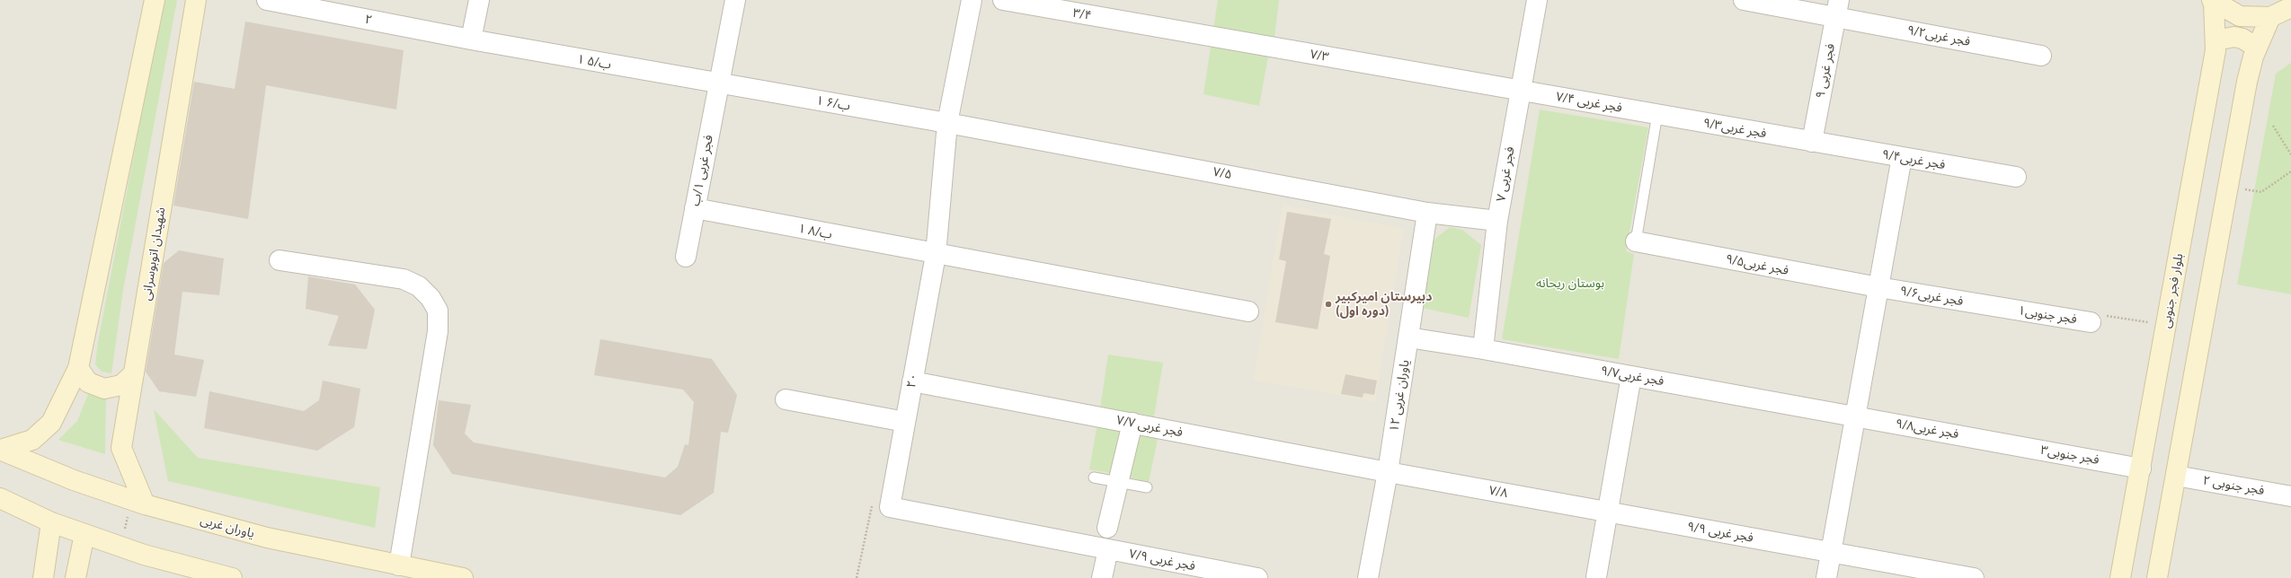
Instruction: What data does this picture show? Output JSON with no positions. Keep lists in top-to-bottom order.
{
  "streets": {
    "main road": ["شهیدان اتوبوسرانی", "بلوار فجر جنوبی", "یاوران غربی"],
    "street": [
      "۳/۴",
      "۲",
      "فجر غربی۹/۲",
      "۷/۳",
      "۱ ب/۵",
      "۹ فجر غربی",
      "۷/۴ فجر غربی",
      "۱ ب/۶",
      "فجر غربی۹/۳",
      "فجر غربی۹/۴",
      "فجر غربی ۱/ب",
      "۷/۵",
      "۷ فجر غربی",
      "۱ ب/۸",
      "فجر غربی۹/۵",
      "فجر غربی۹/۶",
      "فجر جنوبی۱",
      "فجر غربی۹/۷",
      "۲۰",
      "۱۲ یاوران غربی",
      "۷/۷ فجر غربی",
      "فجر غربی۹/۸",
      "فجر جنوبی۳",
      "۲ فجر جنوبی",
      "۷/۸",
      "۹/۹ فجر غربی",
      "۷/۹ فجر غربی"
    ]
  },
  "crossings": [
    ["۳/۴", "۷/۳"],
    ["۲", "۱ ب/۵"],
    ["فجر غربی۹/۲", "۹ فجر غربی"],
    ["۷/۳", "۷/۴ فجر غربی"],
    ["۷/۳", "۷ فجر غربی"],
    ["۱ ب/۵", "۱ ب/۶"],
    ["۱ ب/۵", "فجر غربی ۱/ب"],
    ["۹ فجر غربی", "فجر غربی۹/۳"],
    ["۹ فجر غربی", "فجر غربی۹/۴"],
    ["۷/۴ فجر غربی", "فجر غربی۹/۳"],
    ["۷/۴ فجر غربی", "۷ فجر غربی"],
    ["۱ ب/۶", "فجر غربی ۱/ب"],
    ["۱ ب/۶", "۷/۵"],
    ["۱ ب/۶", "۲۰"],
    ["فجر غربی۹/۳", "فجر غربی۹/۴"],
    ["فجر غربی ۱/ب", "۱ ب/۸"],
    ["۷/۵", "۷ فجر غربی"],
    ["۷/۵", "۲۰"],
    ["۷/۵", "۱۲ یاوران غربی"],
    ["۷ فجر غربی", "فجر غربی۹/۷"],
    ["۱ ب/۸", "۲۰"],
    ["شهیدان اتوبوسرانی", "یاوران غربی"],
    ["فجر غربی۹/۵", "فجر غربی۹/۶"],
    ["بلوار فجر جنوبی", "فجر جنوبی۱"],
    ["بلوار فجر جنوبی", "فجر جنوبی۳"],
    ["فجر غربی۹/۶", "فجر جنوبی۱"],
    ["فجر غربی۹/۷", "۱۲ یاوران غربی"],
    ["فجر غربی۹/۷", "فجر غربی۹/۸"],
    ["۲۰", "۷/۷ فجر غربی"],
    ["۲۰", "۷/۹ فجر غربی"],
    ["۱۲ یاوران غربی", "۷/۷ فجر غربی"],
    ["۱۲ یاوران غربی", "۷/۸"],
    ["۷/۷ فجر غربی", "۷/۸"],
    ["فجر غربی۹/۸", "فجر جنوبی۳"],
    ["۷/۸", "۹/۹ فجر غربی"]
  ],
  "parks": ["بوستان ریحانه"],
  "places": ["دبیرستان امیرکبیر (دوره اول)"]
}
